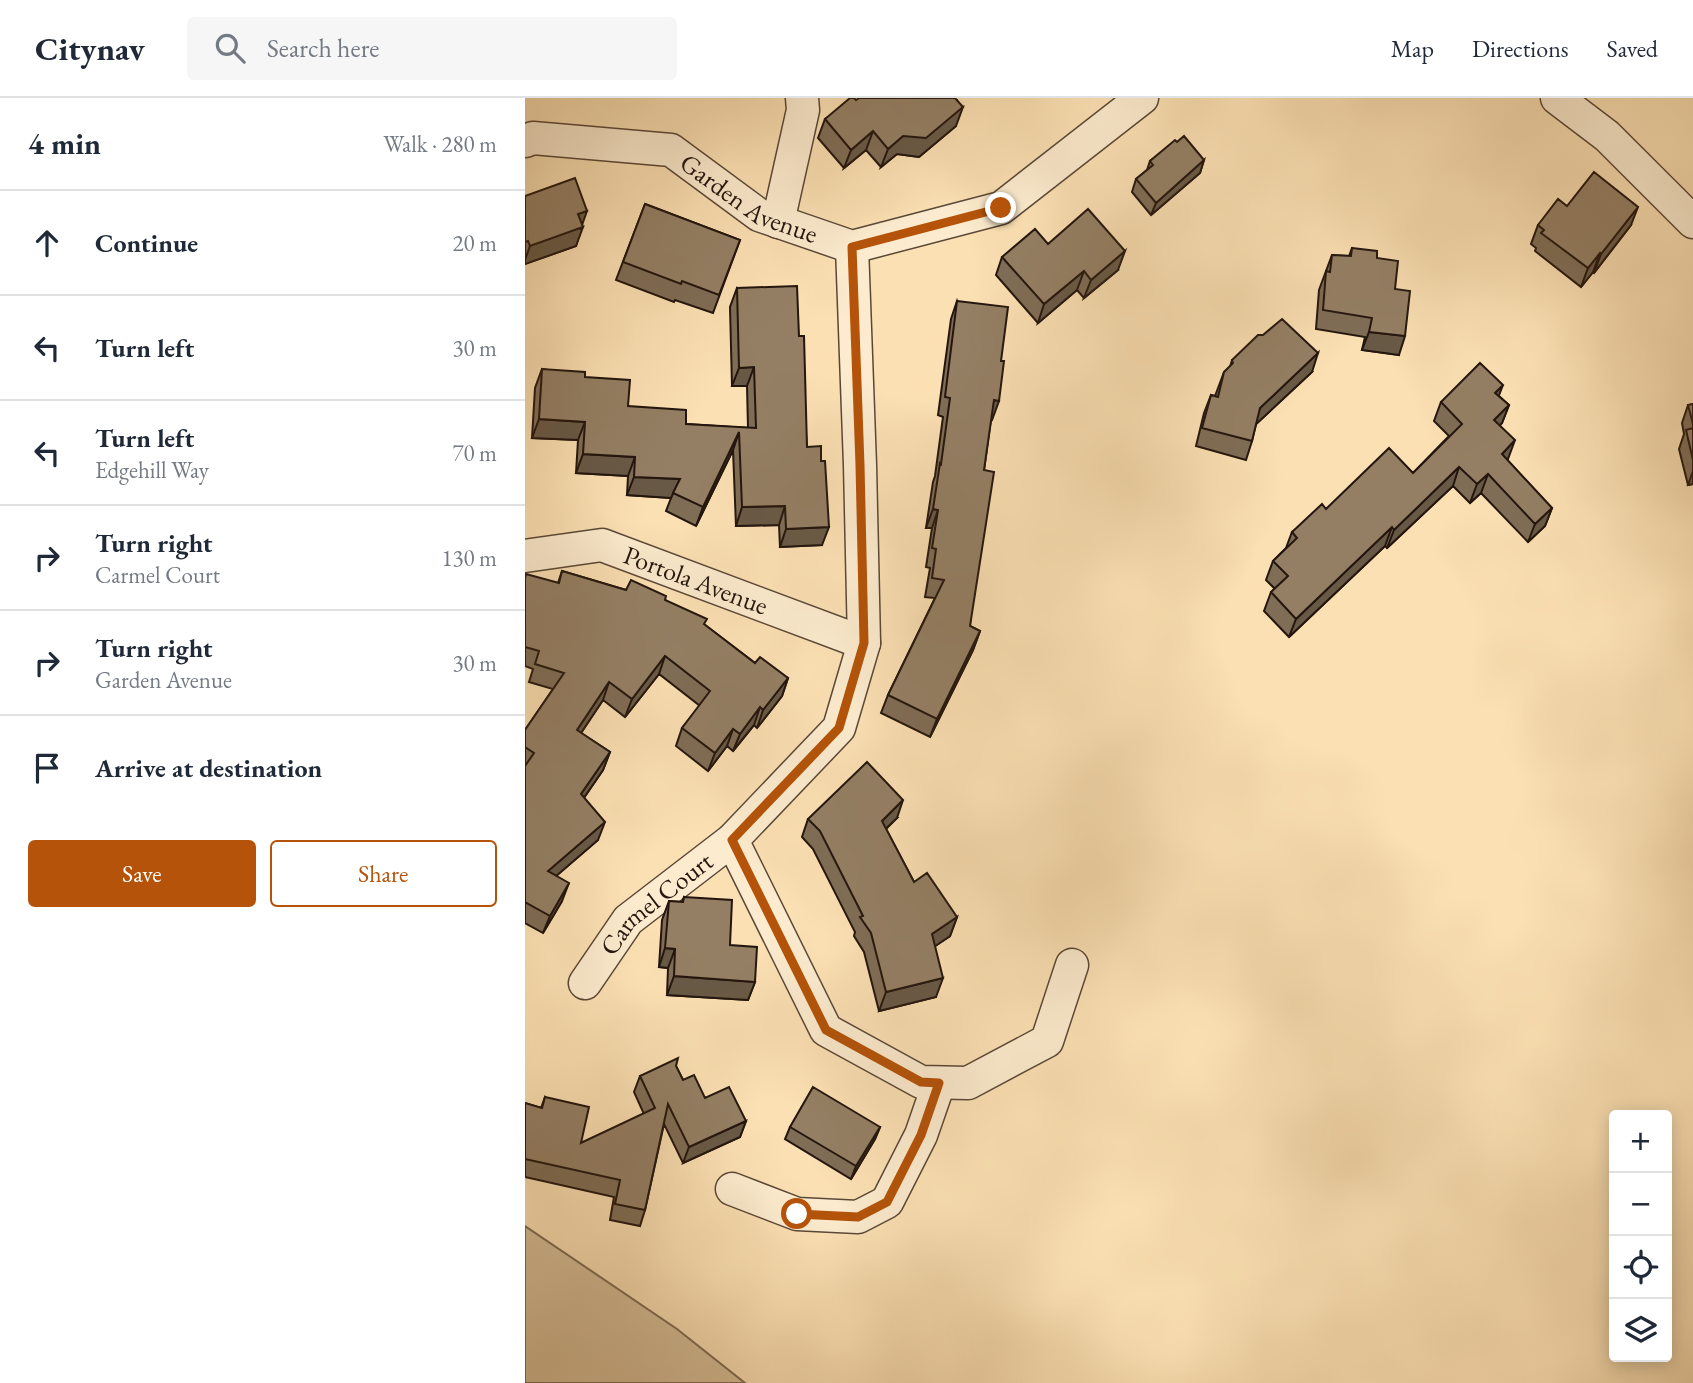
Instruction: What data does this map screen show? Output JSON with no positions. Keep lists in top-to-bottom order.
{
  "streets": {
    "street": ["Garden Avenue", "Portola Avenue", "Carmel Court"]
  },
  "crossings": [
    ["Garden Avenue", "Carmel Court"],
    ["Portola Avenue", "Carmel Court"]
  ],
  "page": {
    "header": "Citynav",
    "search": "Search here",
    "nav": ["Map", "Directions", "Saved"],
    "heading": ["4 min", "Walk · 280 m"],
    "list": [
      ["Continue", "20 m"],
      ["Turn left", "30 m"],
      ["Turn left", "Edgehill Way", "70 m"],
      ["Turn right", "Carmel Court", "130 m"],
      ["Turn right", "Garden Avenue", "30 m"],
      "Arrive at destination"
    ],
    "buttons": ["Save", "Share"],
    "map_buttons": ["+", "−"]
  }
}
